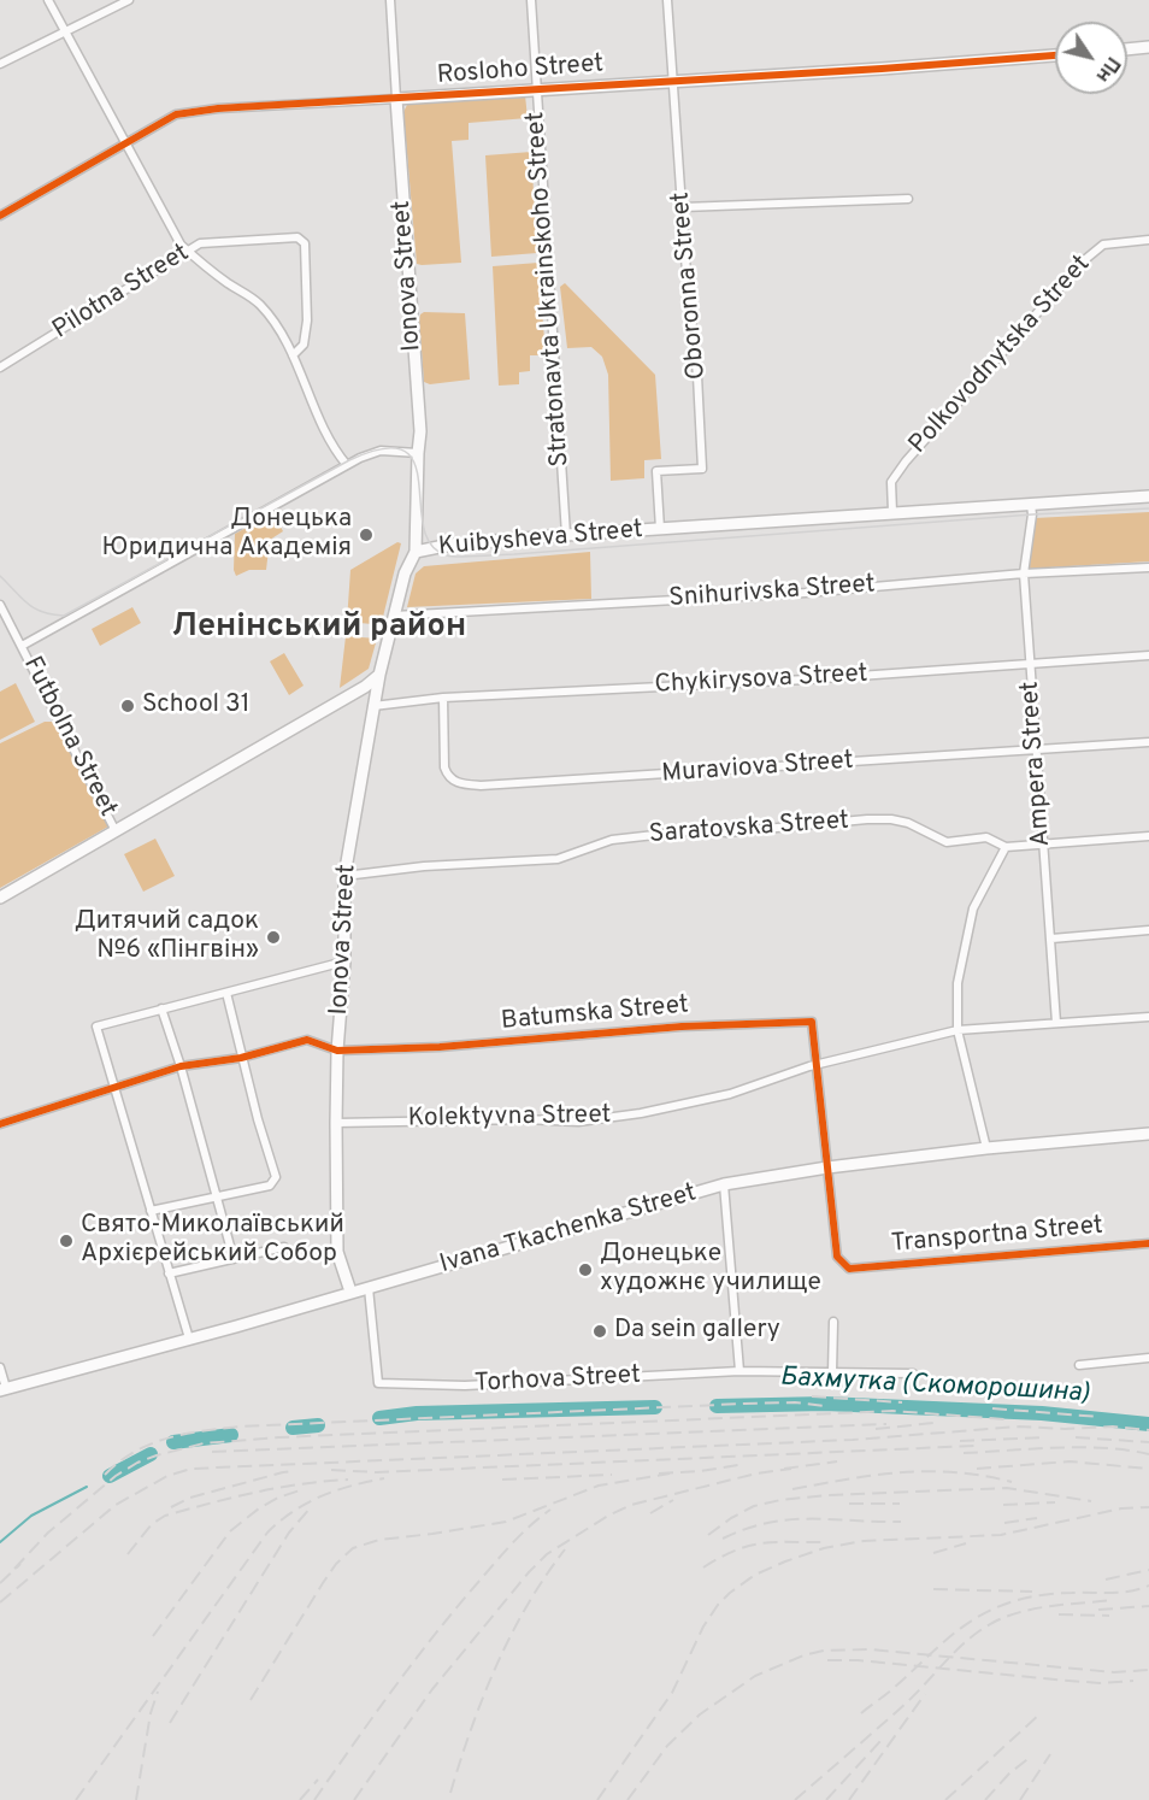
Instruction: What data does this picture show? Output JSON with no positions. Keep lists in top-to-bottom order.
{
  "streets": {
    "main road": [
      "Rosloho Street",
      "Ionova Street",
      "Kuibysheva Street",
      "Ivana Tkachenka Street"
    ],
    "street": [
      "Oboronna Street",
      "Stratonavta Ukrainskoho Street",
      "Pilotna Street",
      "Polkovodnytska Street",
      "Snihurivska Street",
      "Chykirysova Street",
      "Futbolna Street",
      "Ampera Street",
      "Muraviova Street",
      "Saratovska Street",
      "Batumska Street",
      "Kolektyvna Street",
      "Transportna Street",
      "Torhova Street"
    ]
  },
  "crossings": [
    ["Rosloho Street", "Ionova Street"],
    ["Rosloho Street", "Oboronna Street"],
    ["Rosloho Street", "Stratonavta Ukrainskoho Street"],
    ["Ionova Street", "Kuibysheva Street"],
    ["Ionova Street", "Chykirysova Street"],
    ["Ionova Street", "Saratovska Street"],
    ["Ionova Street", "Batumska Street"],
    ["Ionova Street", "Kolektyvna Street"],
    ["Ionova Street", "Ivana Tkachenka Street"],
    ["Oboronna Street", "Kuibysheva Street"],
    ["Stratonavta Ukrainskoho Street", "Kuibysheva Street"],
    ["Polkovodnytska Street", "Kuibysheva Street"],
    ["Kuibysheva Street", "Snihurivska Street"],
    ["Kuibysheva Street", "Ampera Street"],
    ["Snihurivska Street", "Ampera Street"],
    ["Chykirysova Street", "Ampera Street"],
    ["Chykirysova Street", "Muraviova Street"],
    ["Ampera Street", "Muraviova Street"],
    ["Ampera Street", "Saratovska Street"],
    ["Ampera Street", "Kolektyvna Street"],
    ["Batumska Street", "Kolektyvna Street"],
    ["Ivana Tkachenka Street", "Transportna Street"],
    ["Ivana Tkachenka Street", "Torhova Street"]
  ],
  "districts": ["Ленінський район"],
  "water": ["Бахмутка (Скоморошина)"],
  "places": [
    "Донецька Юридична Академія",
    "School 31",
    "Дитячий садок №6 «Пінгвін»",
    "Свято-Миколаївський Архієрейський Собор",
    "Донецьке художнє училище",
    "Da sein gallery"
  ],
  "north": "bottom right"
}
